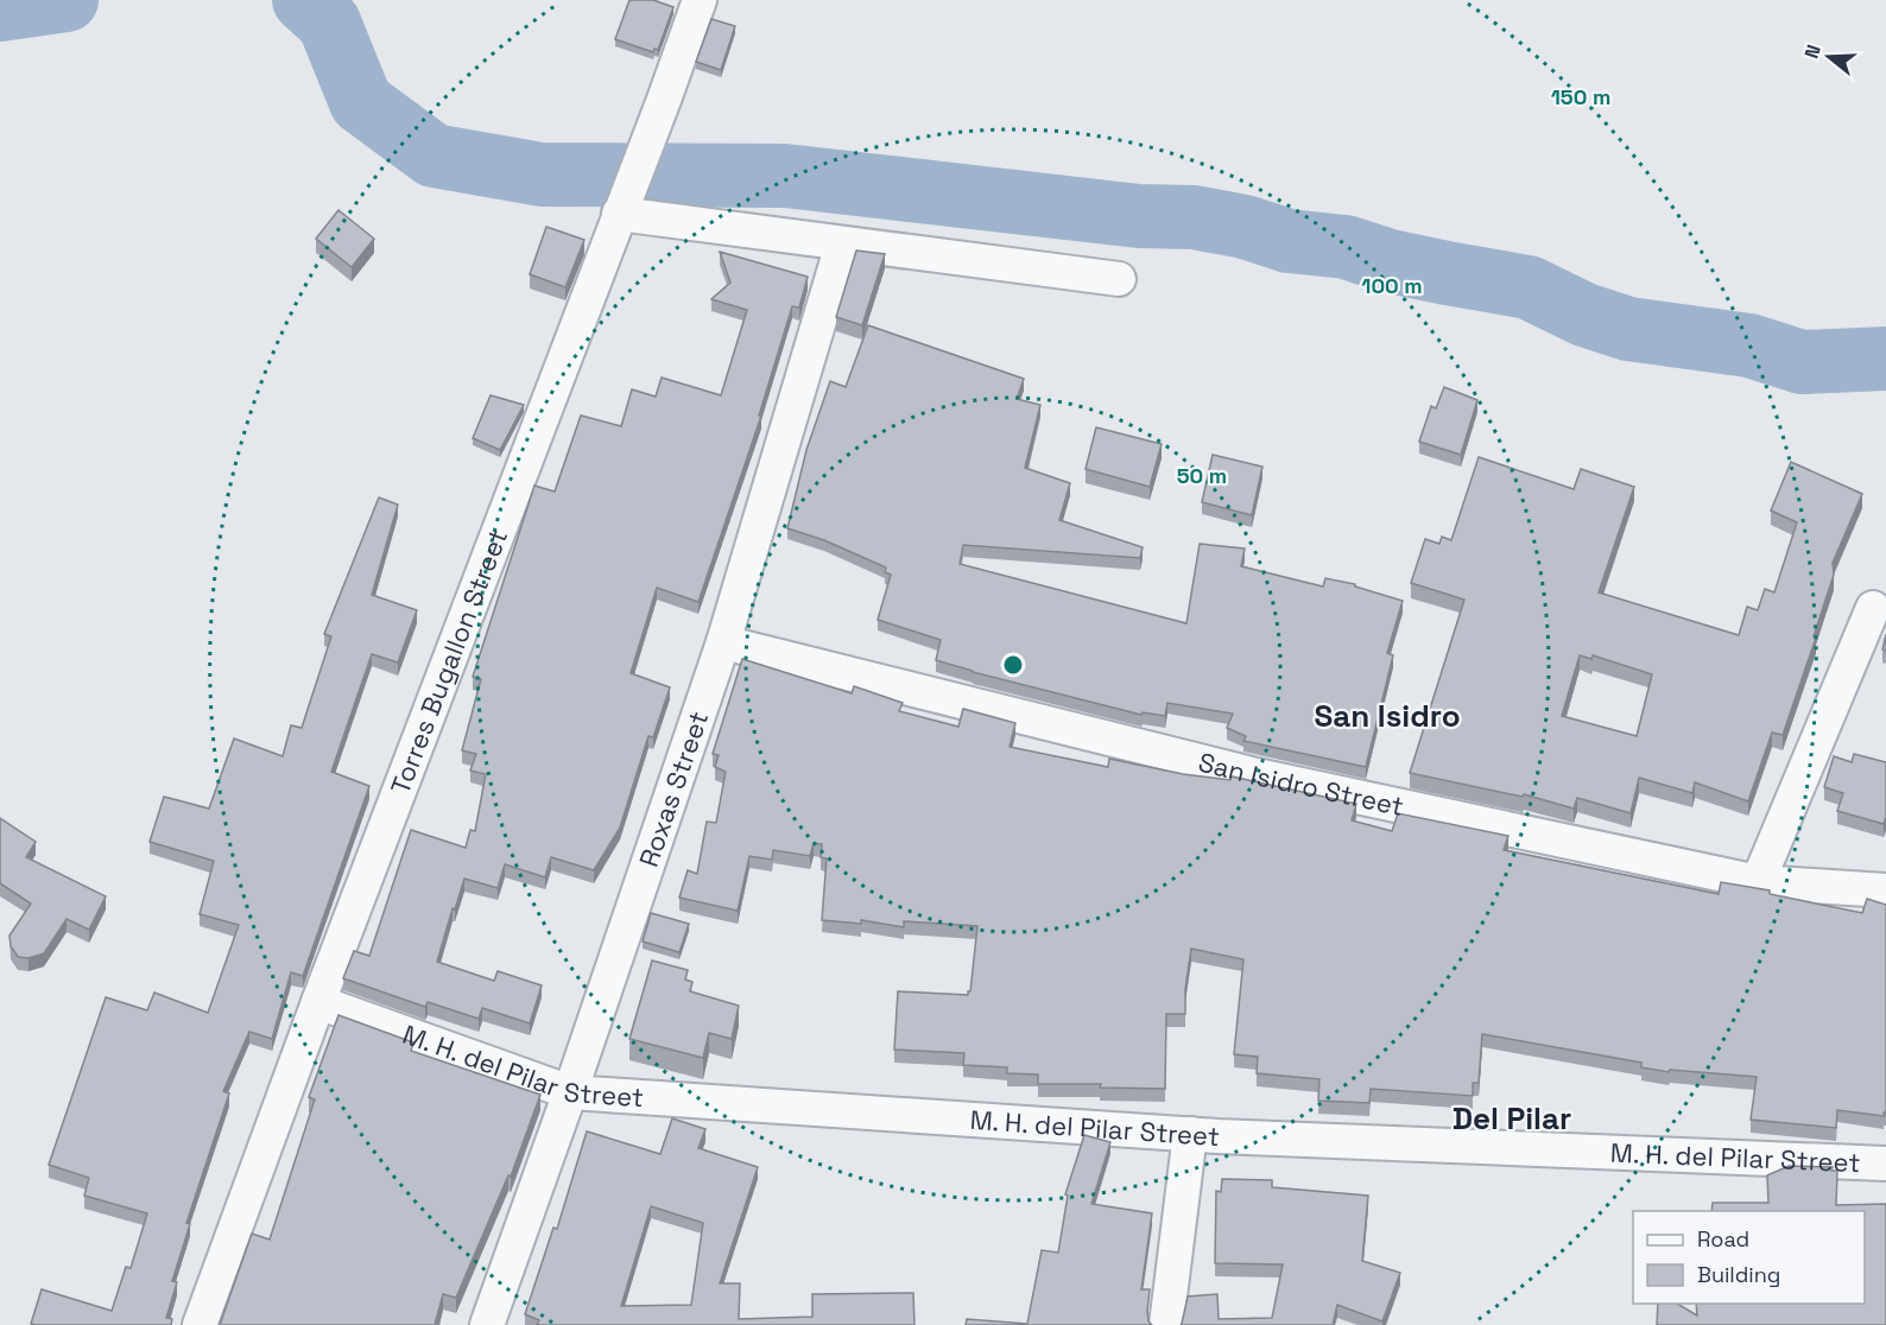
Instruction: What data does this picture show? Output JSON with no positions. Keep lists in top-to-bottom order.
{
  "streets": {
    "street": [
      "Torres Bugallon Street",
      "San Isidro Street",
      "Roxas Street",
      "M. H. del Pilar Street"
    ]
  },
  "crossings": [
    ["Torres Bugallon Street", "M. H. del Pilar Street"],
    ["San Isidro Street", "Roxas Street"],
    ["Roxas Street", "M. H. del Pilar Street"]
  ],
  "districts": ["San Isidro", "Del Pilar"],
  "legend": ["Road", "Building"],
  "north": "left",
  "rings": ["150 m", "100 m", "50 m"]
}
